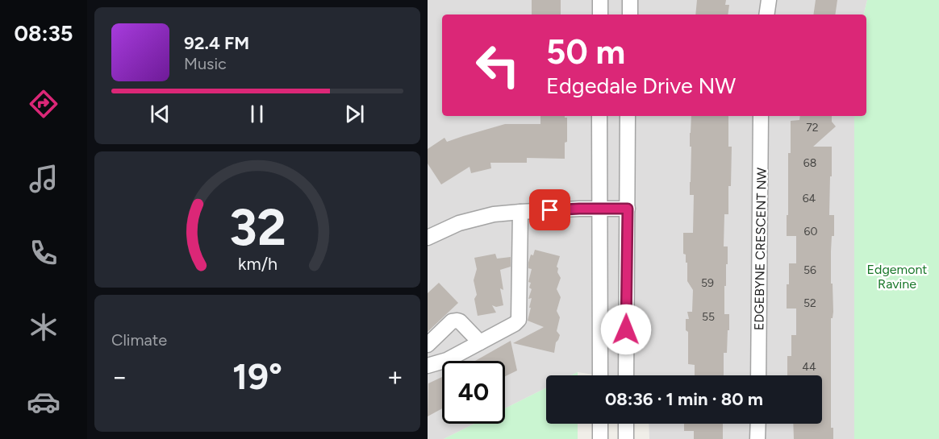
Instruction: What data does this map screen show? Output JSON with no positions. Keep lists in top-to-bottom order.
{
  "streets": {
    "street": ["EDGEBYNE CRESCENT NW"]
  },
  "parks": ["Edgemont Ravine"],
  "house_numbers": [
    "72",
    "68",
    "64",
    "60",
    "56",
    "59",
    "52",
    "55",
    "44"
  ],
  "page": {
    "tabs": "08:35",
    "turn": ["50 m", "Edgedale Drive NW"],
    "song": ["92.4 FM", "Music"],
    "tile": "Climate",
    "heat": ["−", "19°", "+"],
    "limit": "40",
    "trip": "08:36 · 1 min · 80 m",
    "gauge": ["32", "km/h"]
  }
}
